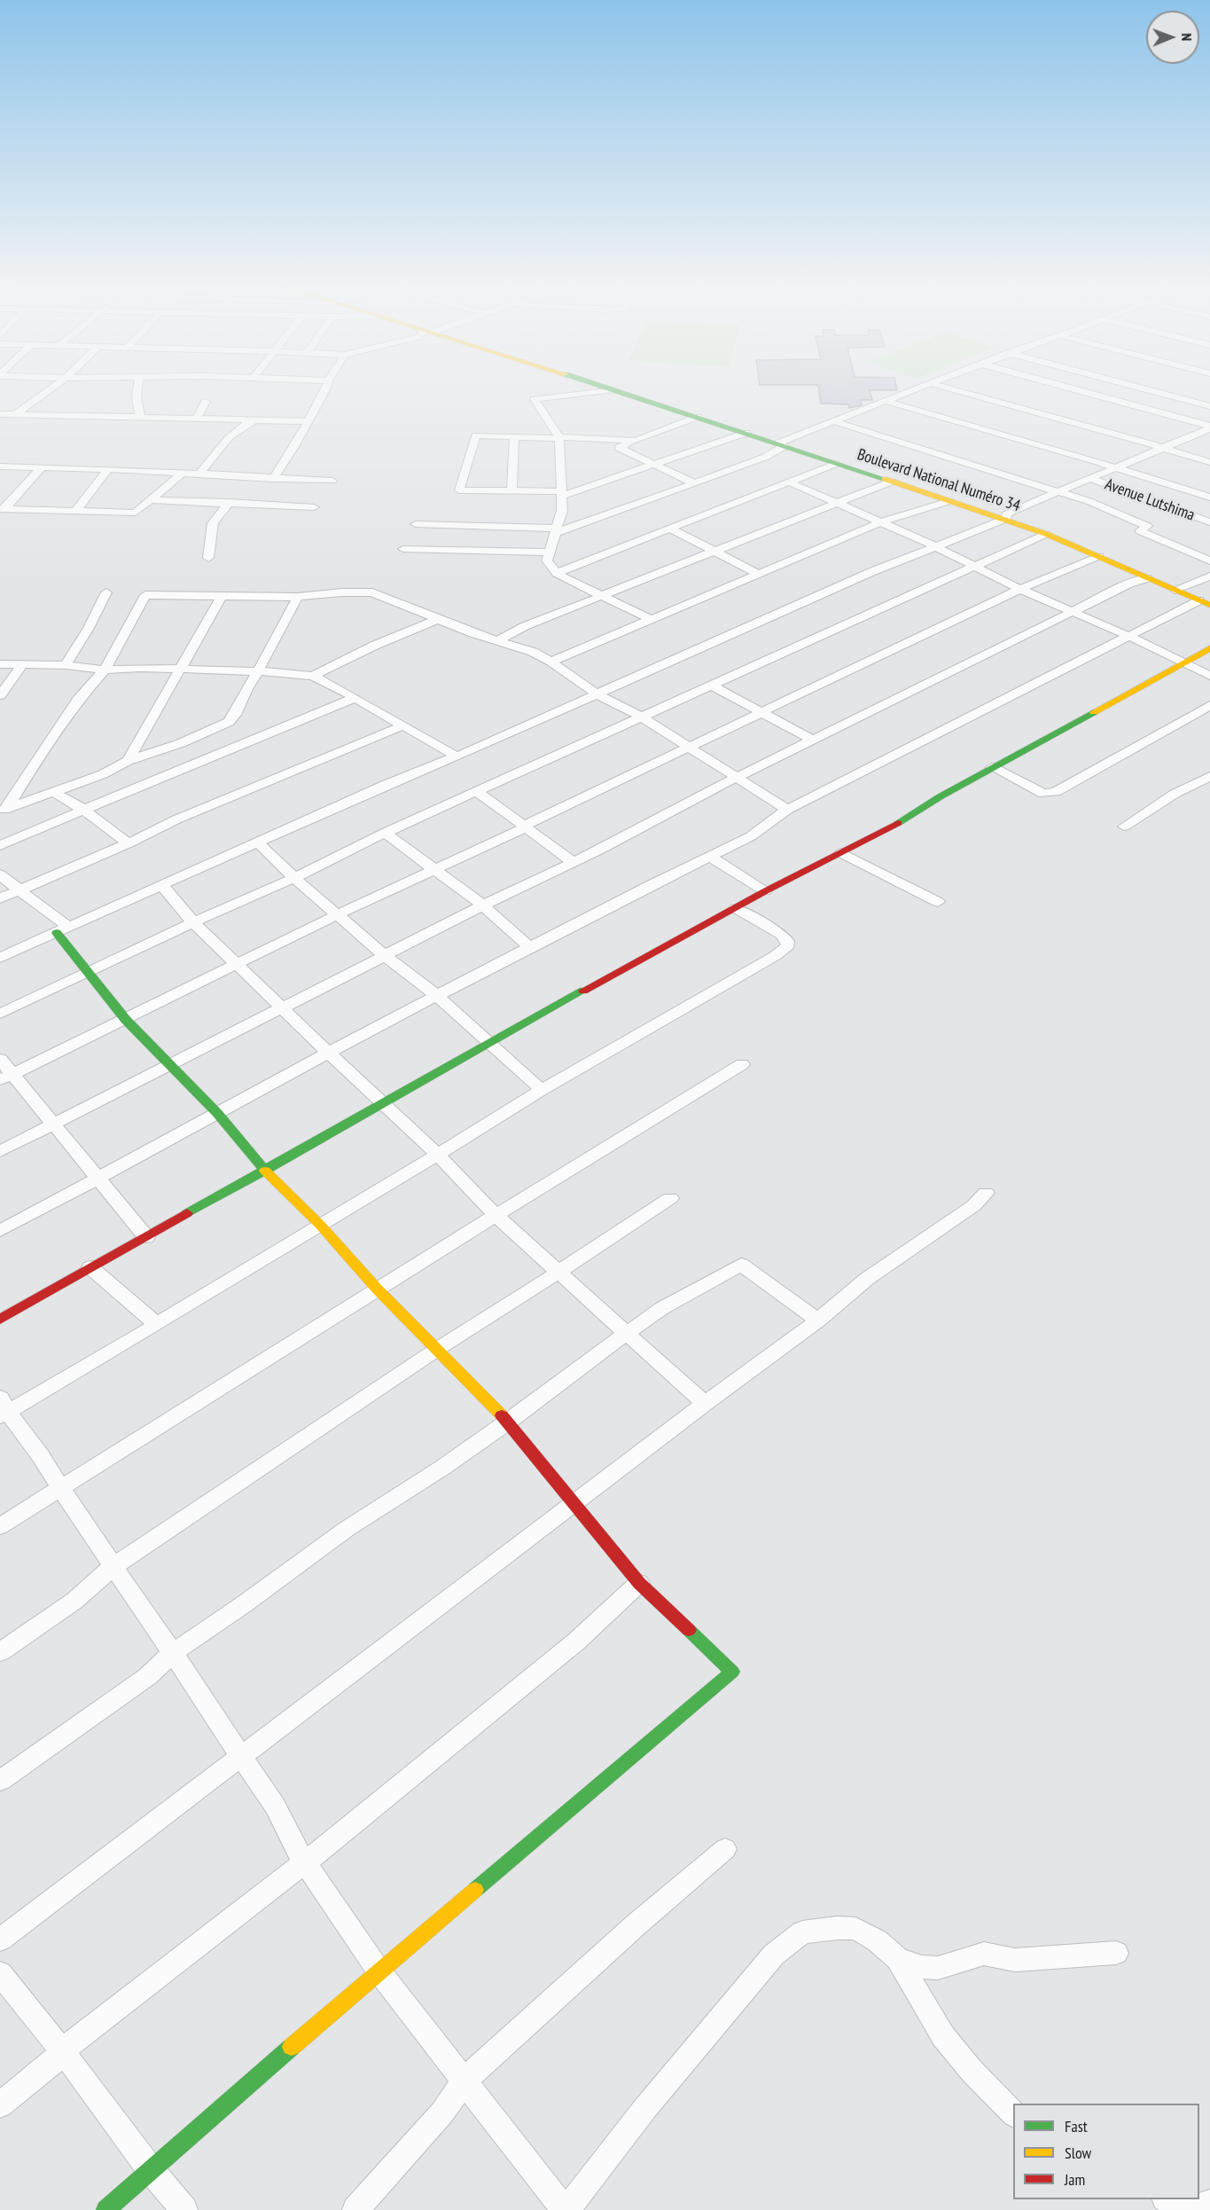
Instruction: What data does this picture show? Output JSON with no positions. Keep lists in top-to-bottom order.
{
  "streets": {
    "street": ["Boulevard National Numéro 34", "Avenue Lutshima"]
  },
  "legend": ["Fast", "Slow", "Jam"],
  "north": "right"
}
